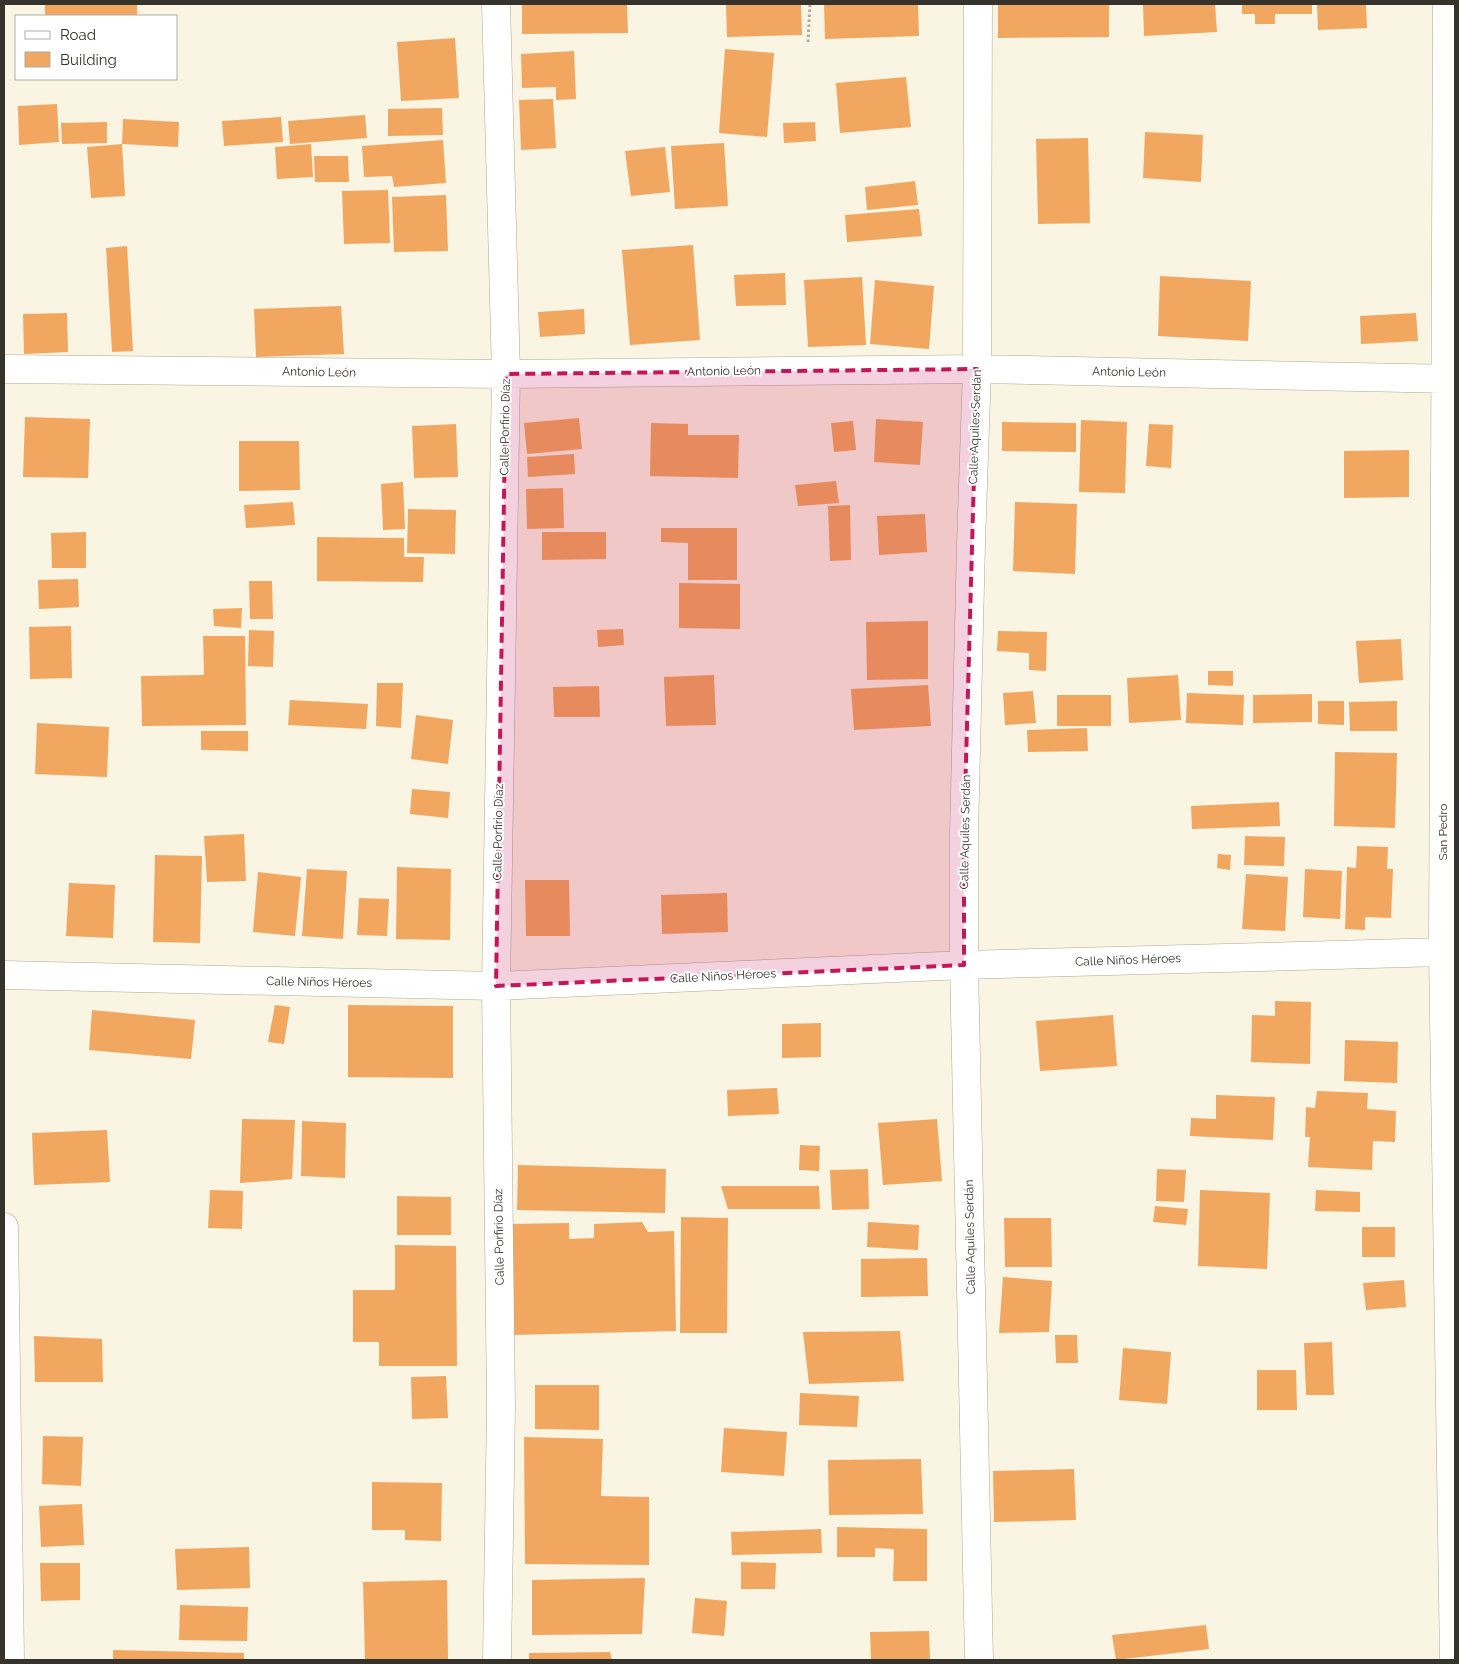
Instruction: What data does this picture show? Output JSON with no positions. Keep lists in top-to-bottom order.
{
  "streets": {
    "street": [
      "Antonio León",
      "Calle Porfirio Díaz",
      "Calle Aquiles Serdán",
      "San Pedro",
      "Calle Niños Héroes"
    ]
  },
  "crossings": [
    ["Antonio León", "Calle Porfirio Díaz"],
    ["Antonio León", "Calle Aquiles Serdán"],
    ["Antonio León", "San Pedro"],
    ["Calle Porfirio Díaz", "Calle Niños Héroes"],
    ["Calle Aquiles Serdán", "Calle Niños Héroes"],
    ["San Pedro", "Calle Niños Héroes"]
  ],
  "legend": ["Road", "Building"]
}
